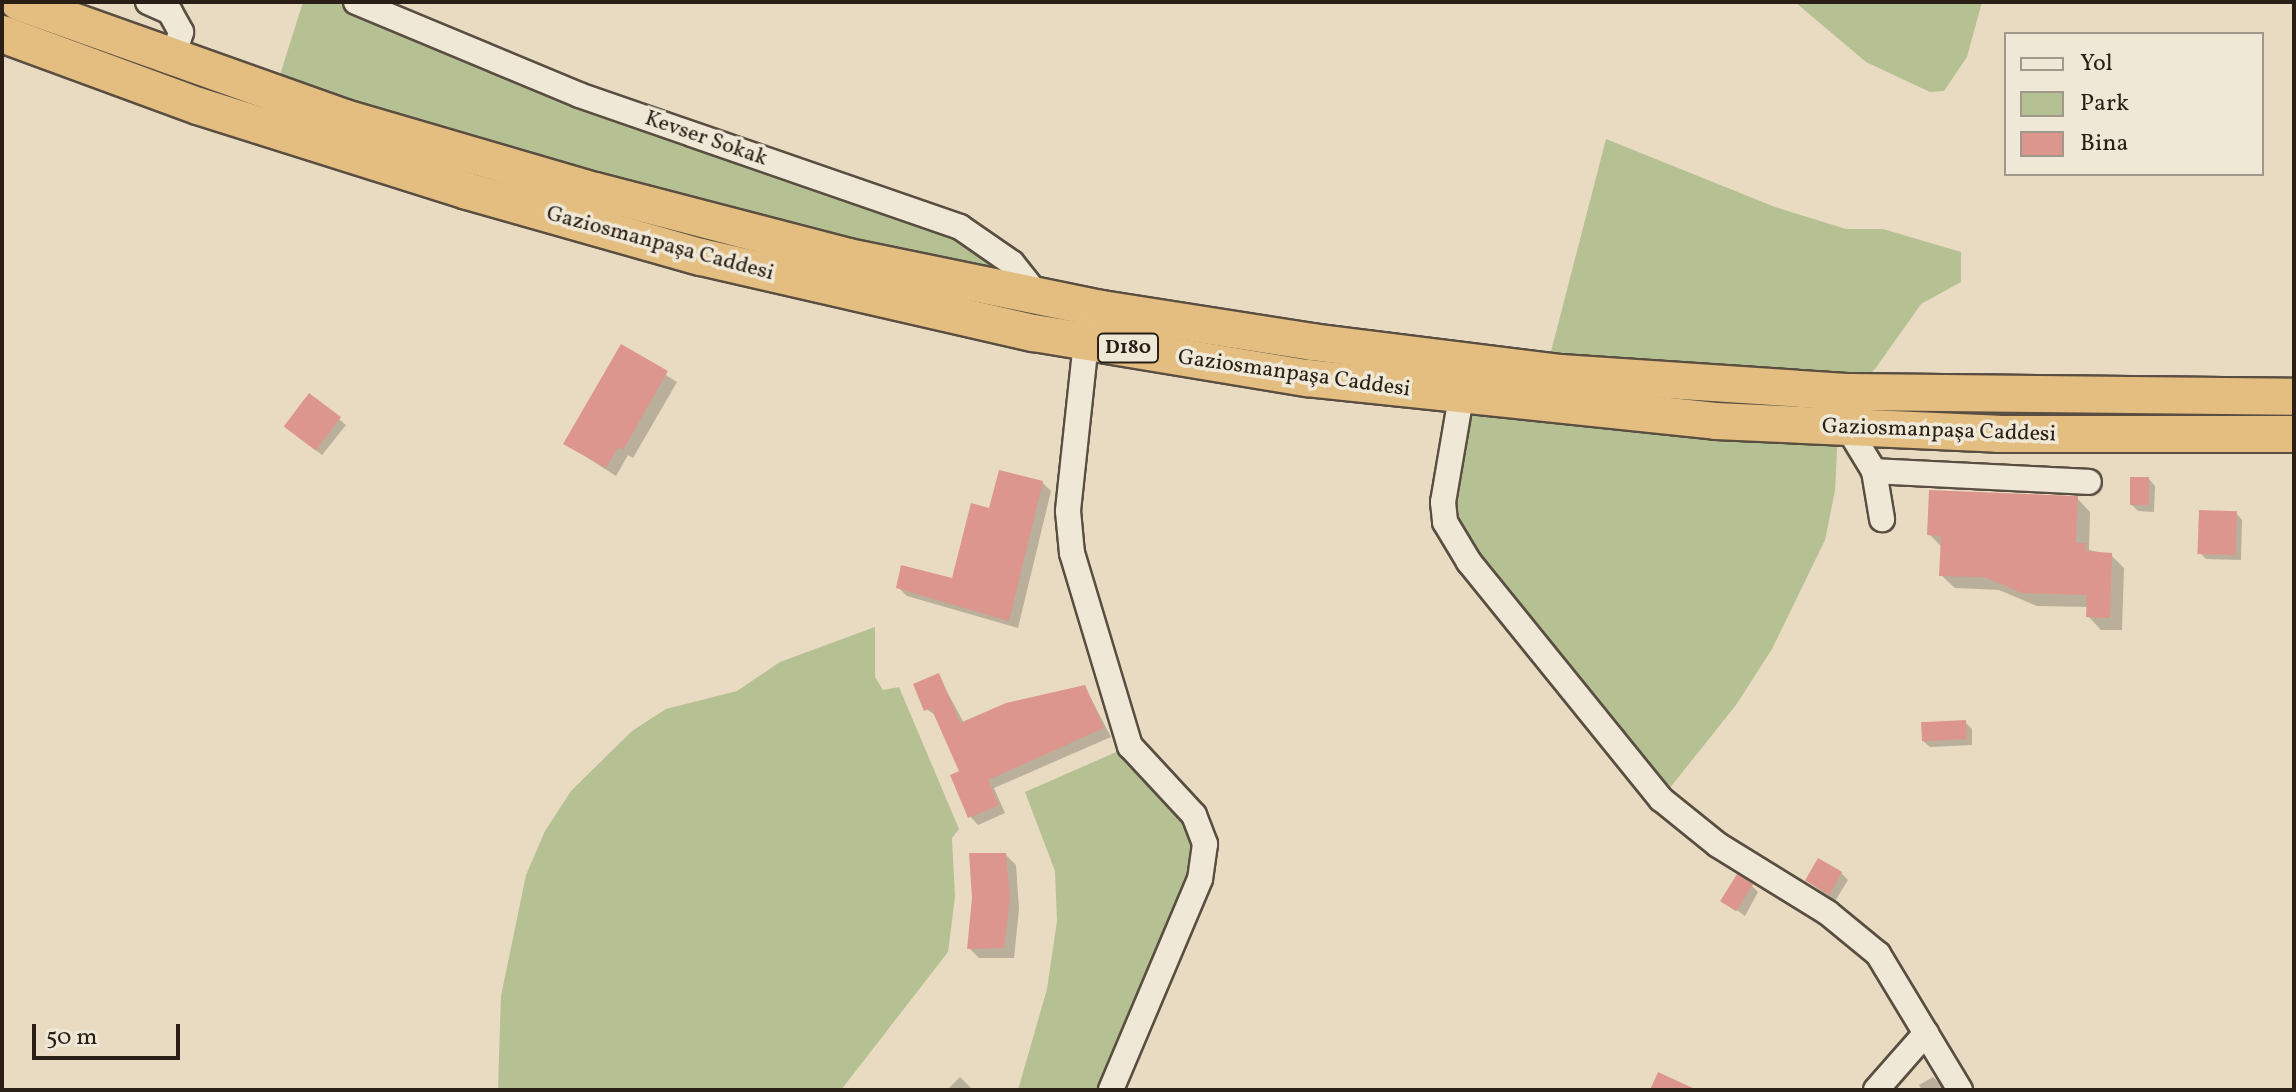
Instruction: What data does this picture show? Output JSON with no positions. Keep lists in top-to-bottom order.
{
  "streets": {
    "highway": ["Gaziosmanpaşa Caddesi", "D180"],
    "street": ["Kevser Sokak"]
  },
  "crossings": [
    ["Kevser Sokak", "Gaziosmanpaşa Caddesi"]
  ],
  "legend": ["Yol", "Park", "Bina"],
  "scale_bar": "50 m"
}
